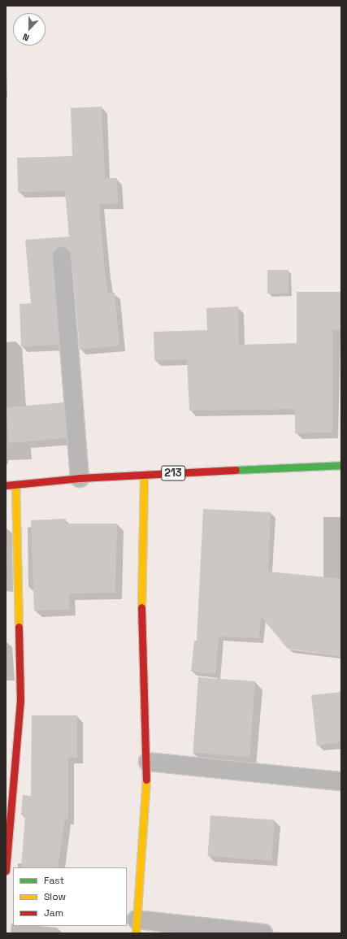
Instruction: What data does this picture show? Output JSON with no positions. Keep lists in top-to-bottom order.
{
  "streets": {
    "street": ["213"]
  },
  "legend": ["Fast", "Slow", "Jam"],
  "north": "bottom"
}
